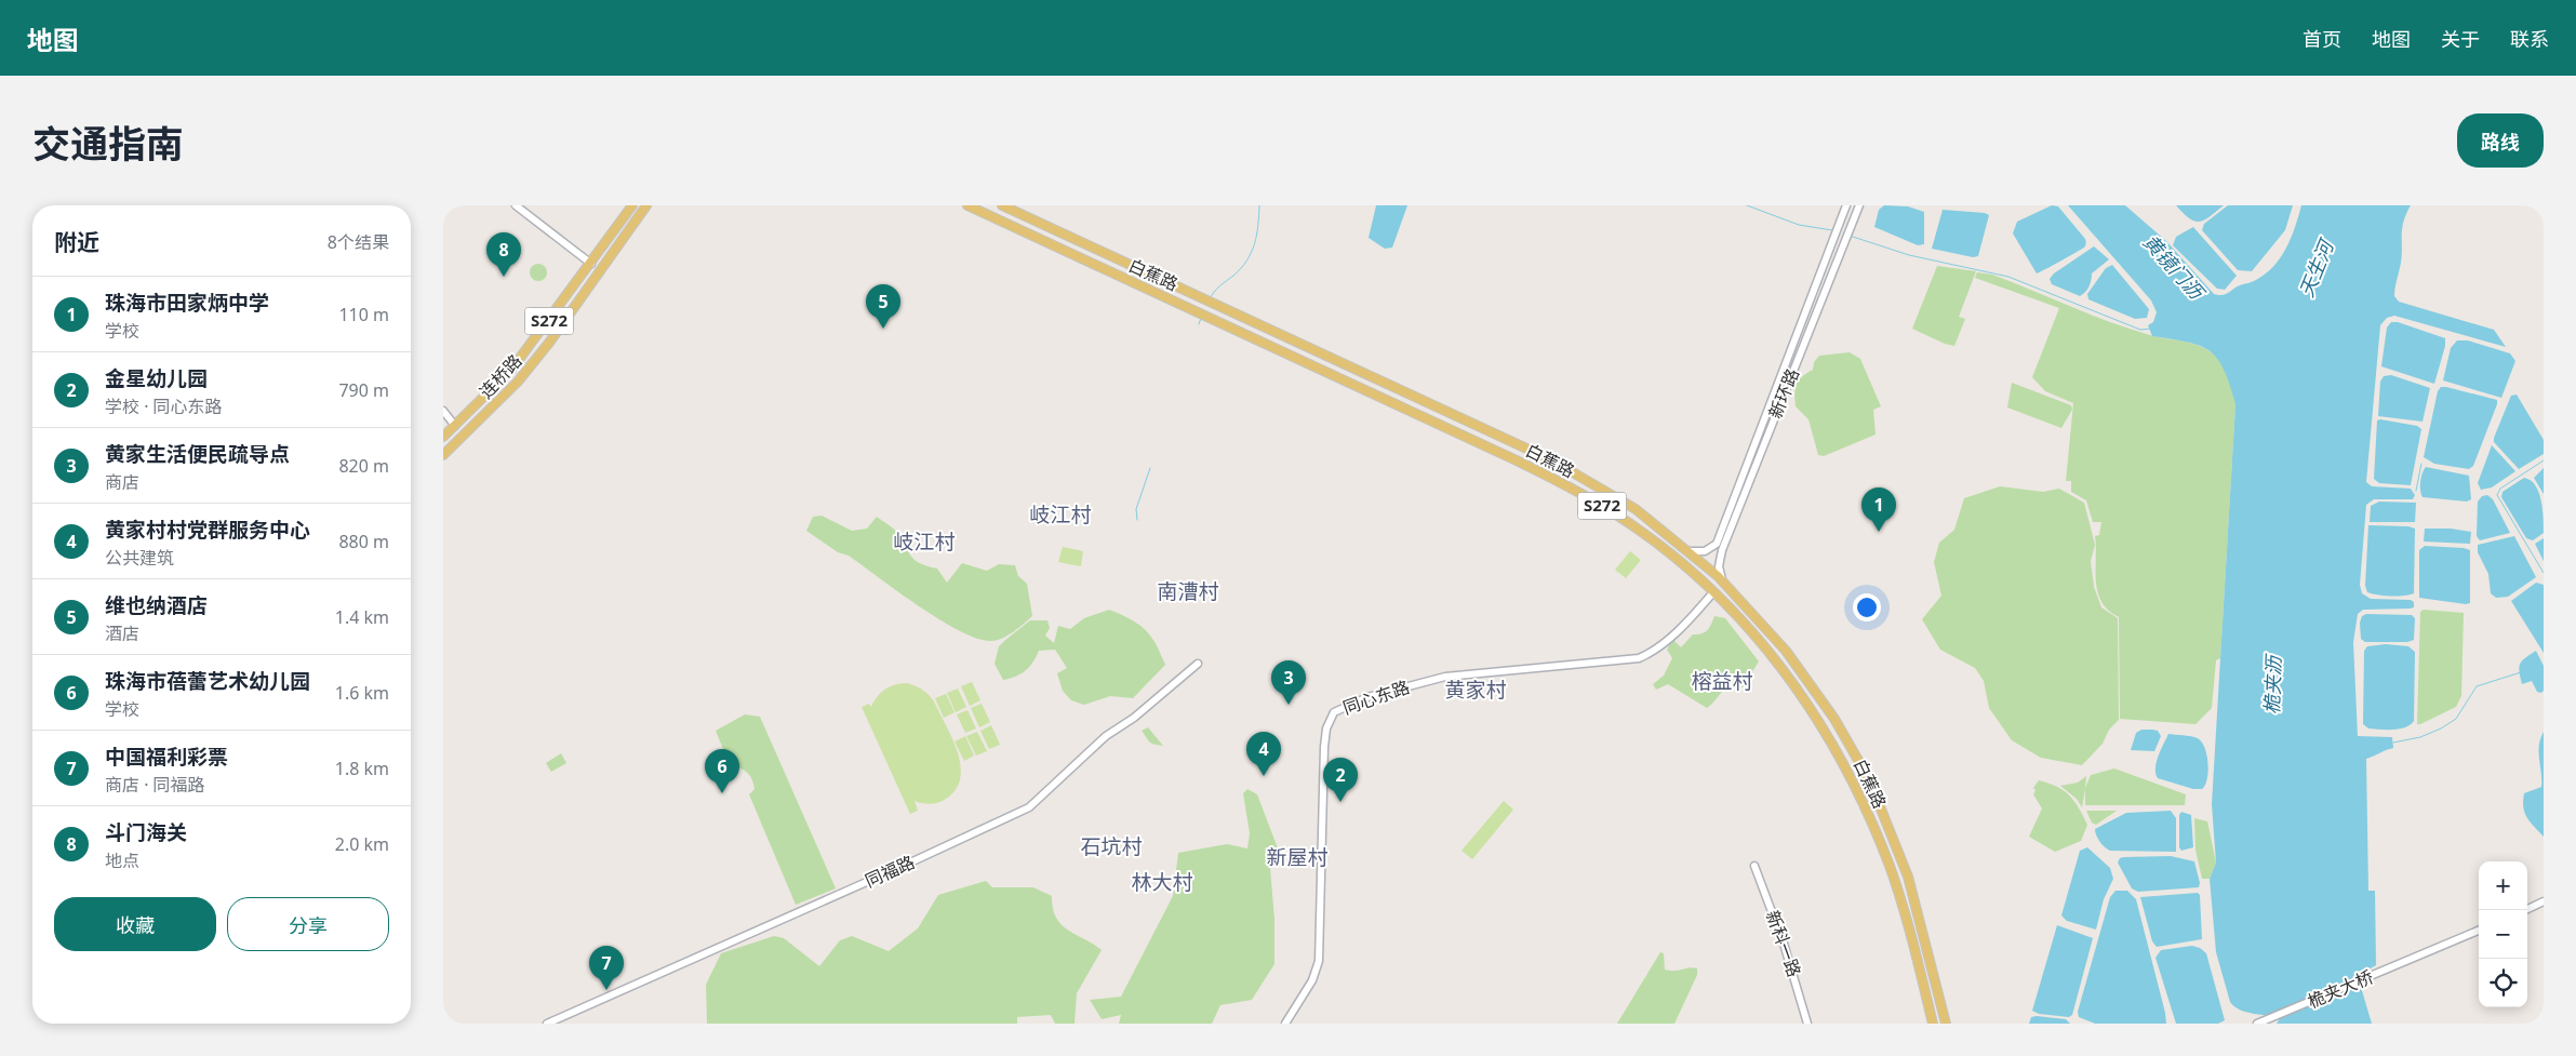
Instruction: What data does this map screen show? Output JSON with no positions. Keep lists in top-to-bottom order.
{
  "streets": {
    "main road": ["白蕉路", "S272", "连桥路"],
    "street": [
      "新环路",
      "同心东路",
      "同福路",
      "新科一路",
      "桅夹大桥"
    ]
  },
  "crossings": [
    ["白蕉路", "新环路"],
    ["白蕉路", "同心东路"]
  ],
  "districts": [
    "岐江村",
    "岐江村",
    "南漕村",
    "榕益村",
    "黄家村",
    "石坑村",
    "新屋村",
    "林大村"
  ],
  "water": ["黄镜门沥", "天生河", "桅夹沥"],
  "page": {
    "header": "地图",
    "nav": [
      "首页",
      "地图",
      "关于",
      "联系"
    ],
    "title": "交通指南",
    "buttons": [
      "路线",
      ["收藏", "分享"]
    ],
    "heading": ["附近", "8个结果"],
    "pins": [
      "8",
      "5",
      "1",
      "3",
      "4",
      "6",
      "2",
      "7"
    ],
    "list": [
      {
        "mark": "1",
        "name": "珠海市田家炳中学",
        "note": "学校",
        "value": "110 m"
      },
      {
        "mark": "2",
        "name": "金星幼儿园",
        "note": "学校 · 同心东路",
        "value": "790 m"
      },
      {
        "mark": "3",
        "name": "黄家生活便民疏导点",
        "note": "商店",
        "value": "820 m"
      },
      {
        "mark": "4",
        "name": "黄家村村党群服务中心",
        "note": "公共建筑",
        "value": "880 m"
      },
      {
        "mark": "5",
        "name": "维也纳酒店",
        "note": "酒店",
        "value": "1.4 km"
      },
      {
        "mark": "6",
        "name": "珠海市蓓蕾艺术幼儿园",
        "note": "学校",
        "value": "1.6 km"
      },
      {
        "mark": "7",
        "name": "中国福利彩票",
        "note": "商店 · 同福路",
        "value": "1.8 km"
      },
      {
        "mark": "8",
        "name": "斗门海关",
        "note": "地点",
        "value": "2.0 km"
      }
    ],
    "map_buttons": ["+", "−"]
  }
}
